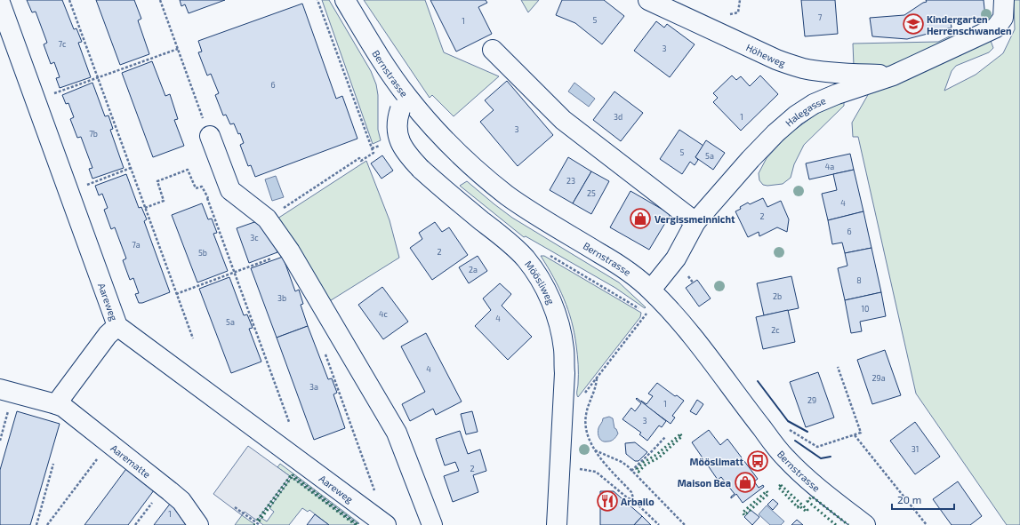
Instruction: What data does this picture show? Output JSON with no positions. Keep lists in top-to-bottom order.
{
  "streets": {
    "street": [
      "Höheweg",
      "Bernstrasse",
      "Halegasse",
      "Möösliweg",
      "Aareweg",
      "Aarematte"
    ]
  },
  "crossings": [
    ["Höheweg", "Halegasse"],
    ["Bernstrasse", "Halegasse"],
    ["Bernstrasse", "Möösliweg"]
  ],
  "places": {
    "school or university": ["Kindergarten Herrenschwanden"],
    "shop": ["Vergissmeinnicht", "Maison Bea"],
    "bus stop": ["Mööslimatt"],
    "restaurant": ["Arbailo"]
  },
  "house_numbers": [
    "7",
    "5",
    "1",
    "7c",
    "3",
    "6",
    "3d",
    "1",
    "3",
    "7b",
    "5",
    "5a",
    "4a",
    "23",
    "25",
    "4",
    "2",
    "6",
    "3c",
    "7a",
    "2",
    "5b",
    "2a",
    "8",
    "2b",
    "3b",
    "10",
    "4c",
    "4",
    "5a",
    "2c",
    "4",
    "29a",
    "3a",
    "29",
    "1",
    "3",
    "31",
    "2",
    "1"
  ],
  "scale_bar": "20 m"
}
